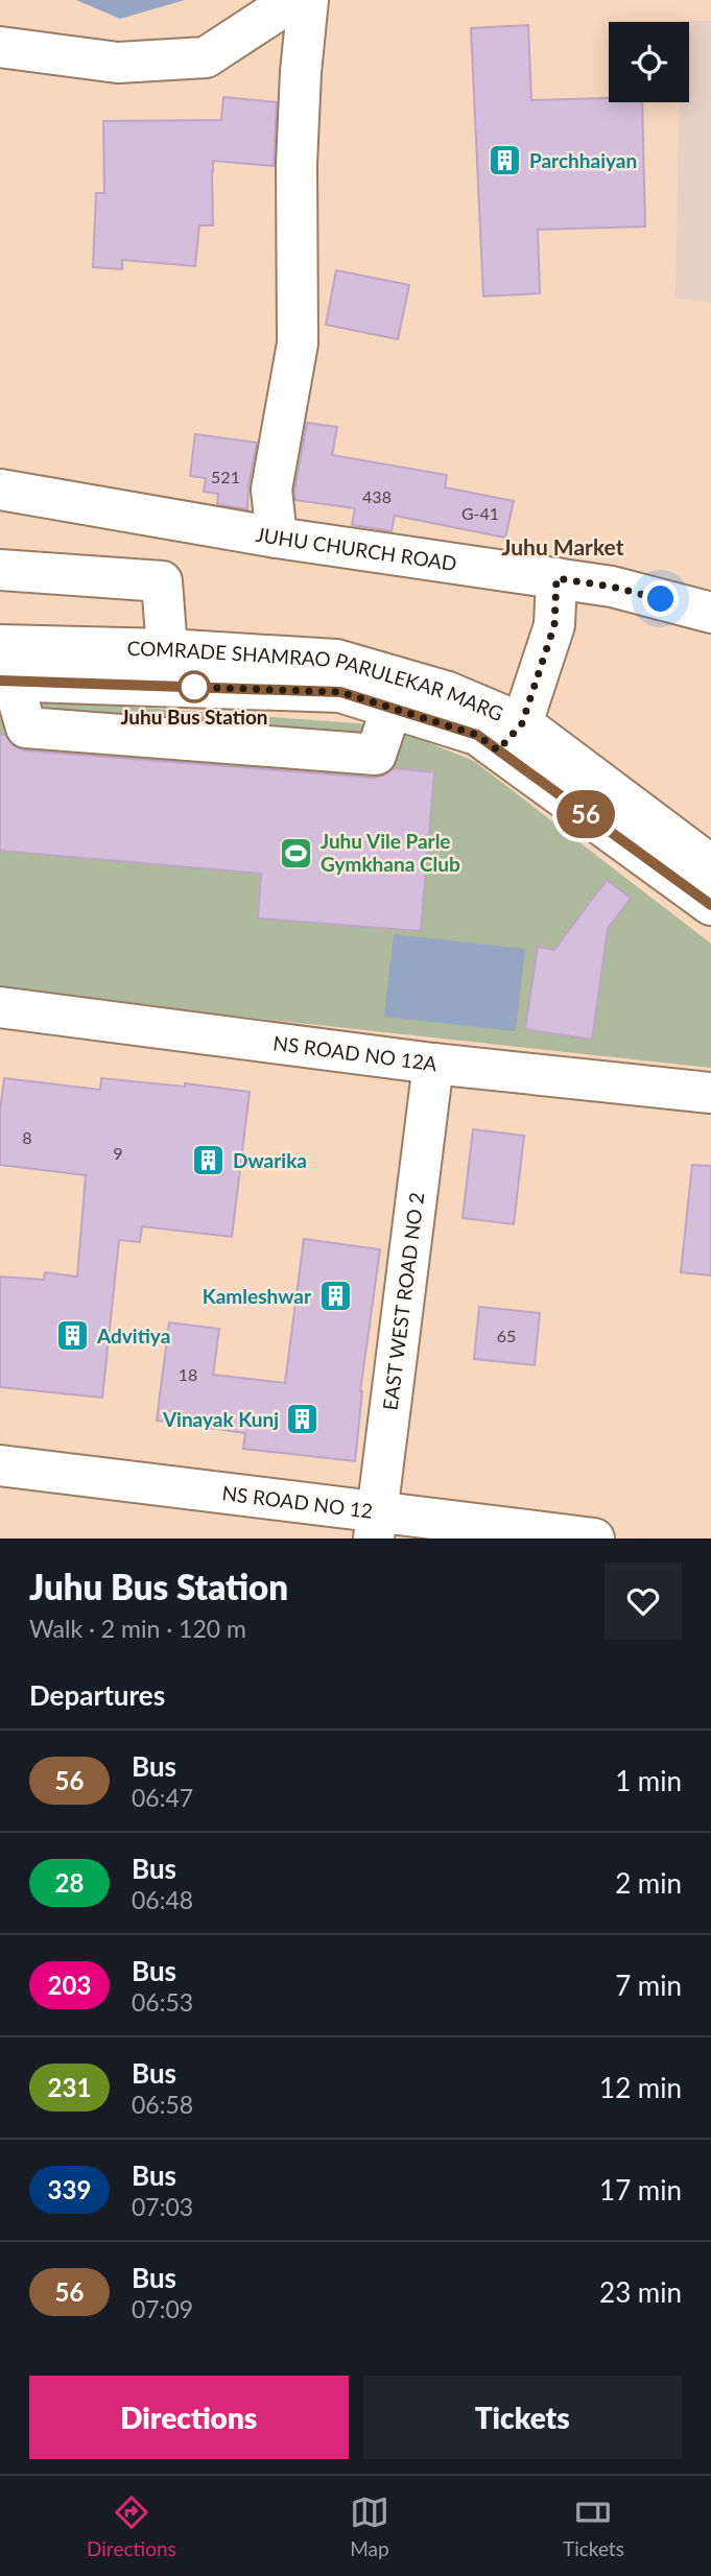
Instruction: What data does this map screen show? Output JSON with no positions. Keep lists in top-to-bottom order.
{
  "streets": {
    "street": [
      "JUHU CHURCH ROAD",
      "COMRADE SHAMRAO PARULEKAR MARG",
      "NS ROAD NO 12A",
      "EAST WEST ROAD NO 2",
      "NS ROAD NO 12"
    ]
  },
  "crossings": [
    ["NS ROAD NO 12A", "EAST WEST ROAD NO 2"],
    ["EAST WEST ROAD NO 2", "NS ROAD NO 12"]
  ],
  "districts": ["Juhu Market"],
  "places": {
    "building": [
      "Parchhaiyan",
      "Dwarika",
      "Kamleshwar",
      "Advitiya",
      "Vinayak Kunj"
    ],
    "other": ["Juhu Bus Station"],
    "sports": ["Juhu Vile Parle Gymkhana Club"]
  },
  "lines": ["bus line 56"],
  "house_numbers": [
    "521",
    "438",
    "G-41",
    "8",
    "9",
    "65",
    "18"
  ],
  "page": {
    "on_map": "56",
    "heading": [
      ["Juhu Bus Station", "Walk · 2 min · 120 m"],
      "Departures"
    ],
    "list": [
      {
        "mark": "56",
        "name": "Bus",
        "note": "06:47",
        "value": "1 min"
      },
      {
        "mark": "28",
        "name": "Bus",
        "note": "06:48",
        "value": "2 min"
      },
      {
        "mark": "203",
        "name": "Bus",
        "note": "06:53",
        "value": "7 min"
      },
      {
        "mark": "231",
        "name": "Bus",
        "note": "06:58",
        "value": "12 min"
      },
      {
        "mark": "339",
        "name": "Bus",
        "note": "07:03",
        "value": "17 min"
      },
      {
        "mark": "56",
        "name": "Bus",
        "note": "07:09",
        "value": "23 min"
      }
    ],
    "buttons": ["Directions", "Tickets"],
    "tabs": ["Directions", "Map", "Tickets"]
  }
}
